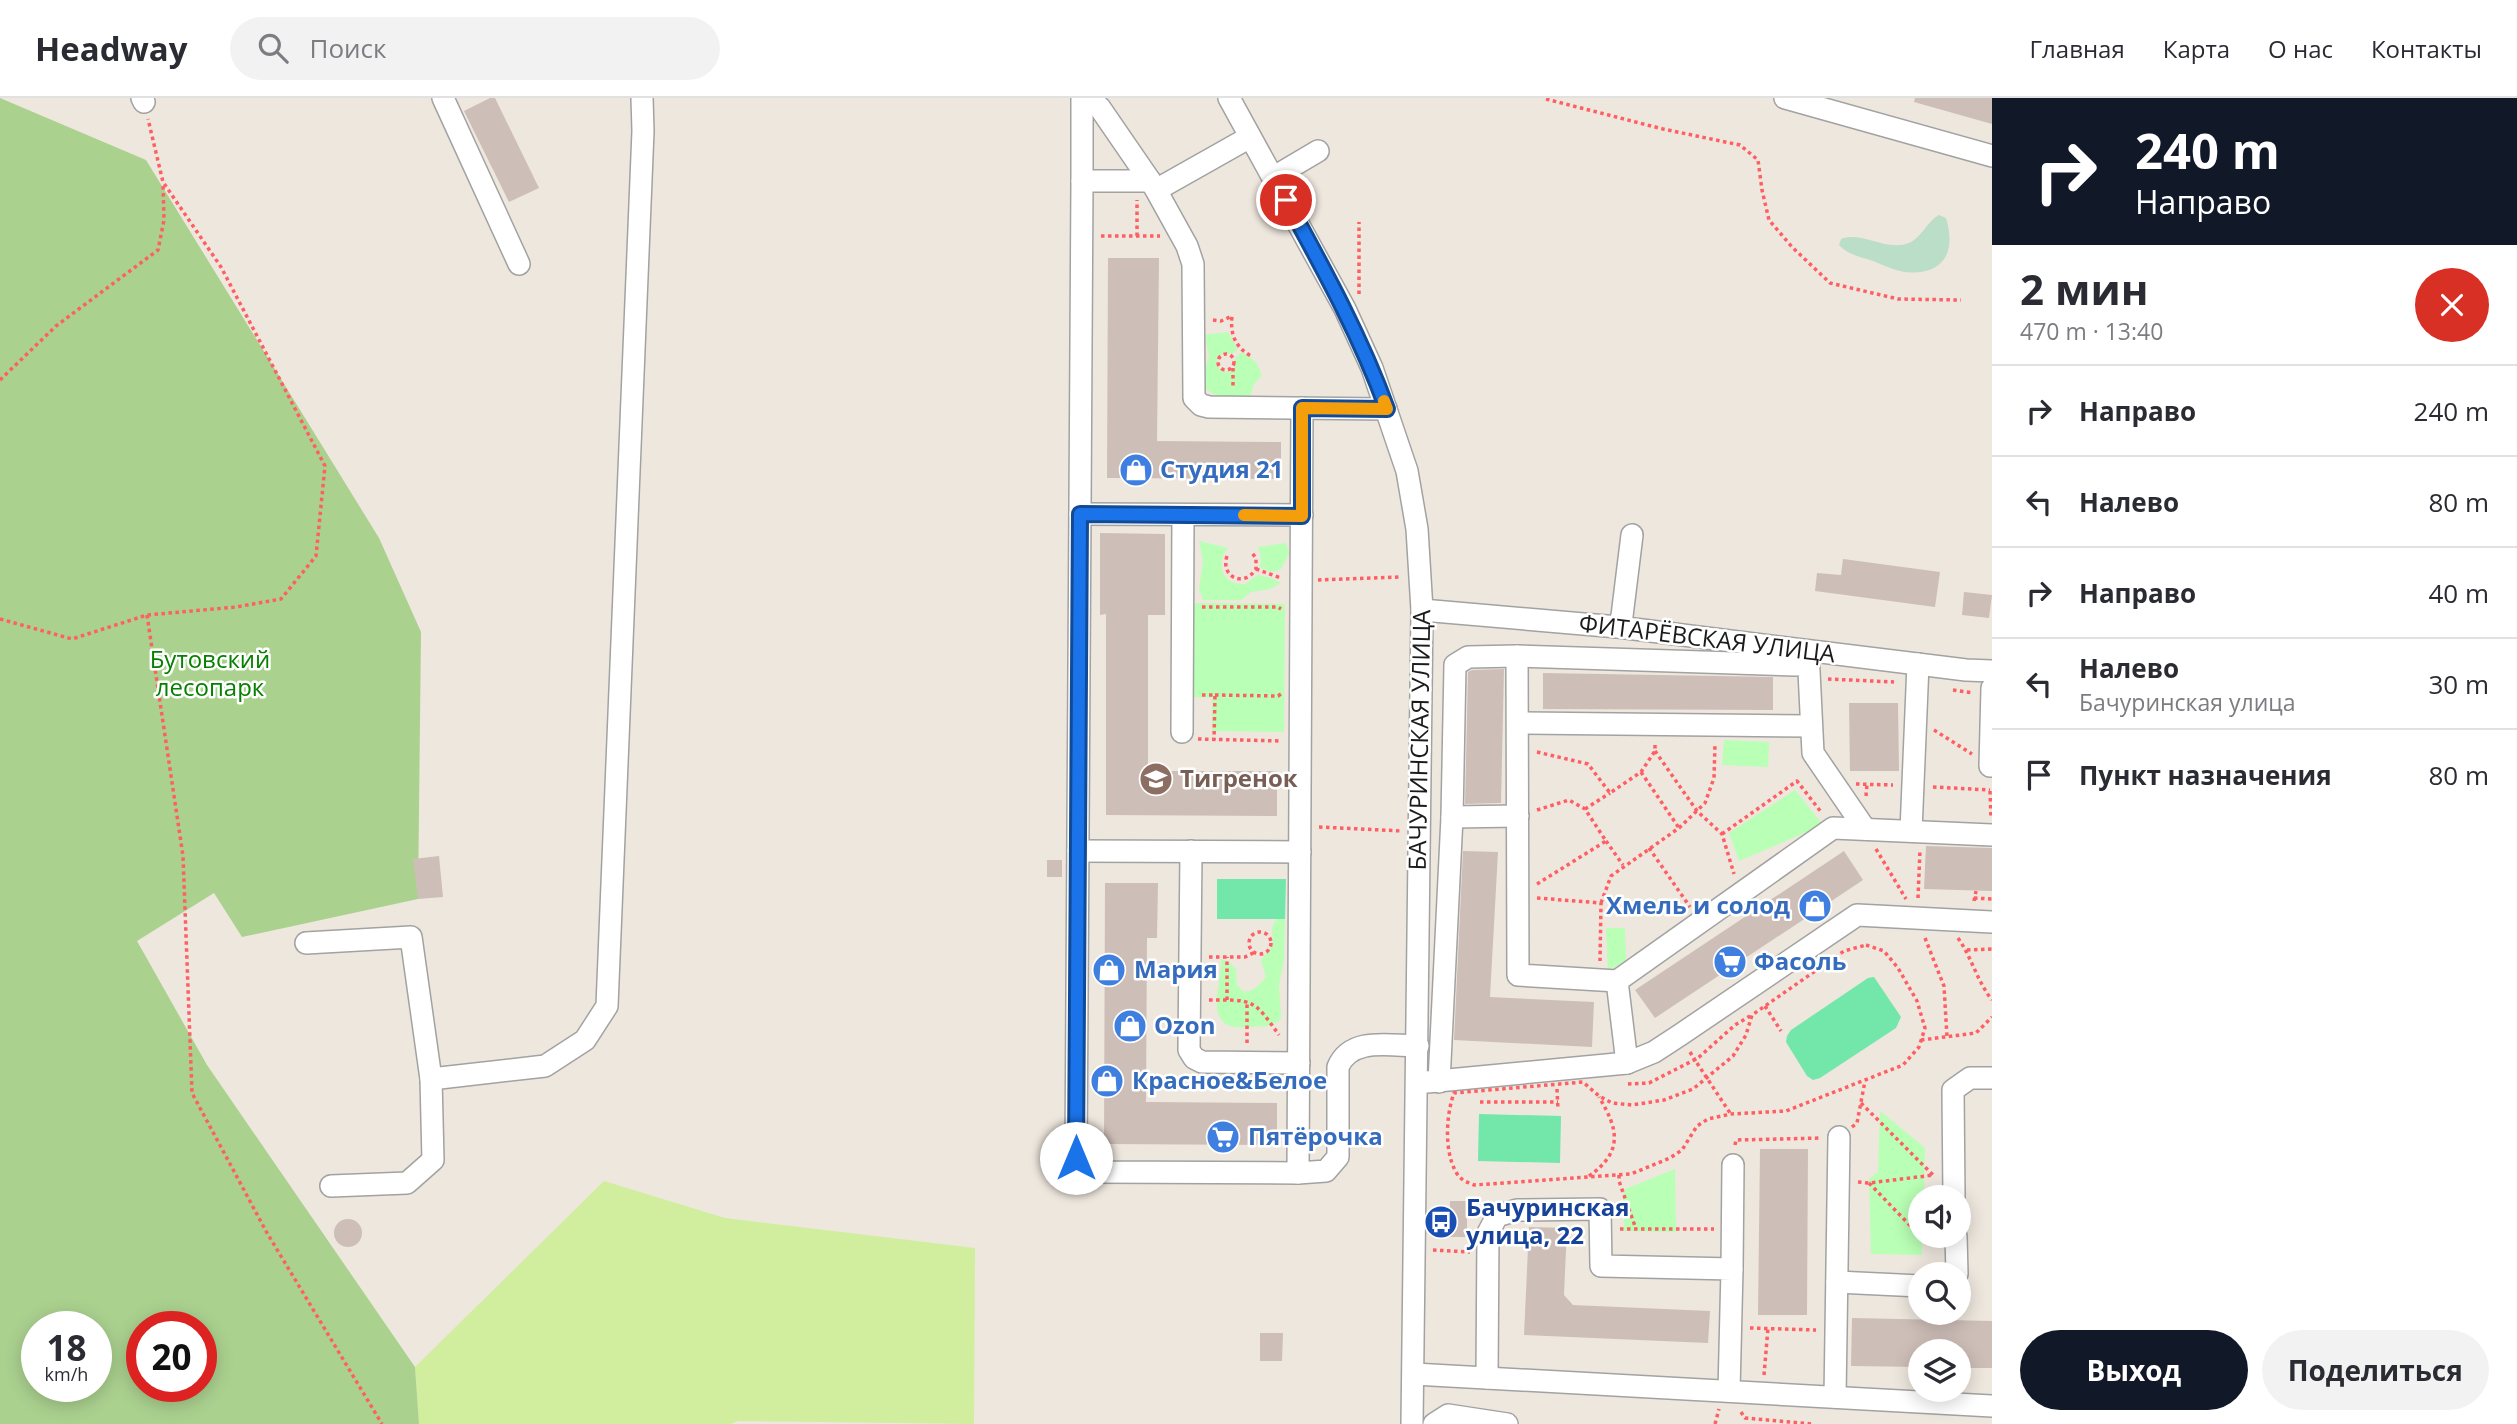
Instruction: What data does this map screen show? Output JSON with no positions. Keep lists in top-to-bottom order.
{
  "streets": {
    "street": ["ФИТАРЁВСКАЯ УЛИЦА", "БАЧУРИНСКАЯ УЛИЦА"]
  },
  "crossings": [
    ["ФИТАРЁВСКАЯ УЛИЦА", "БАЧУРИНСКАЯ УЛИЦА"]
  ],
  "parks": ["Бутовский лесопарк"],
  "places": {
    "shop": [
      "Студия 21",
      "Хмель и солод",
      "Мария",
      "Ozon",
      "Красное&Белое"
    ],
    "school or university": ["Тигренок"],
    "supermarket": ["Фасоль", "Пятёрочка"],
    "bus stop": ["Бачуринская улица, 22"]
  },
  "page": {
    "header": "Headway",
    "search": "Поиск",
    "nav": [
      "Главная",
      "Карта",
      "О нас",
      "Контакты"
    ],
    "turn": ["240 m", "Направо"],
    "heading": ["2 мин", "470 m · 13:40"],
    "list": [
      {
        "name": "Направо",
        "value": "240 m"
      },
      {
        "name": "Налево",
        "value": "80 m"
      },
      {
        "name": "Направо",
        "value": "40 m"
      },
      {
        "name": "Налево",
        "note": "Бачуринская улица",
        "value": "30 m"
      },
      {
        "name": "Пункт назначения",
        "value": "80 m"
      }
    ],
    "speed": "18 km/h",
    "limit": "20",
    "buttons": ["Выход", "Поделиться"]
  }
}
